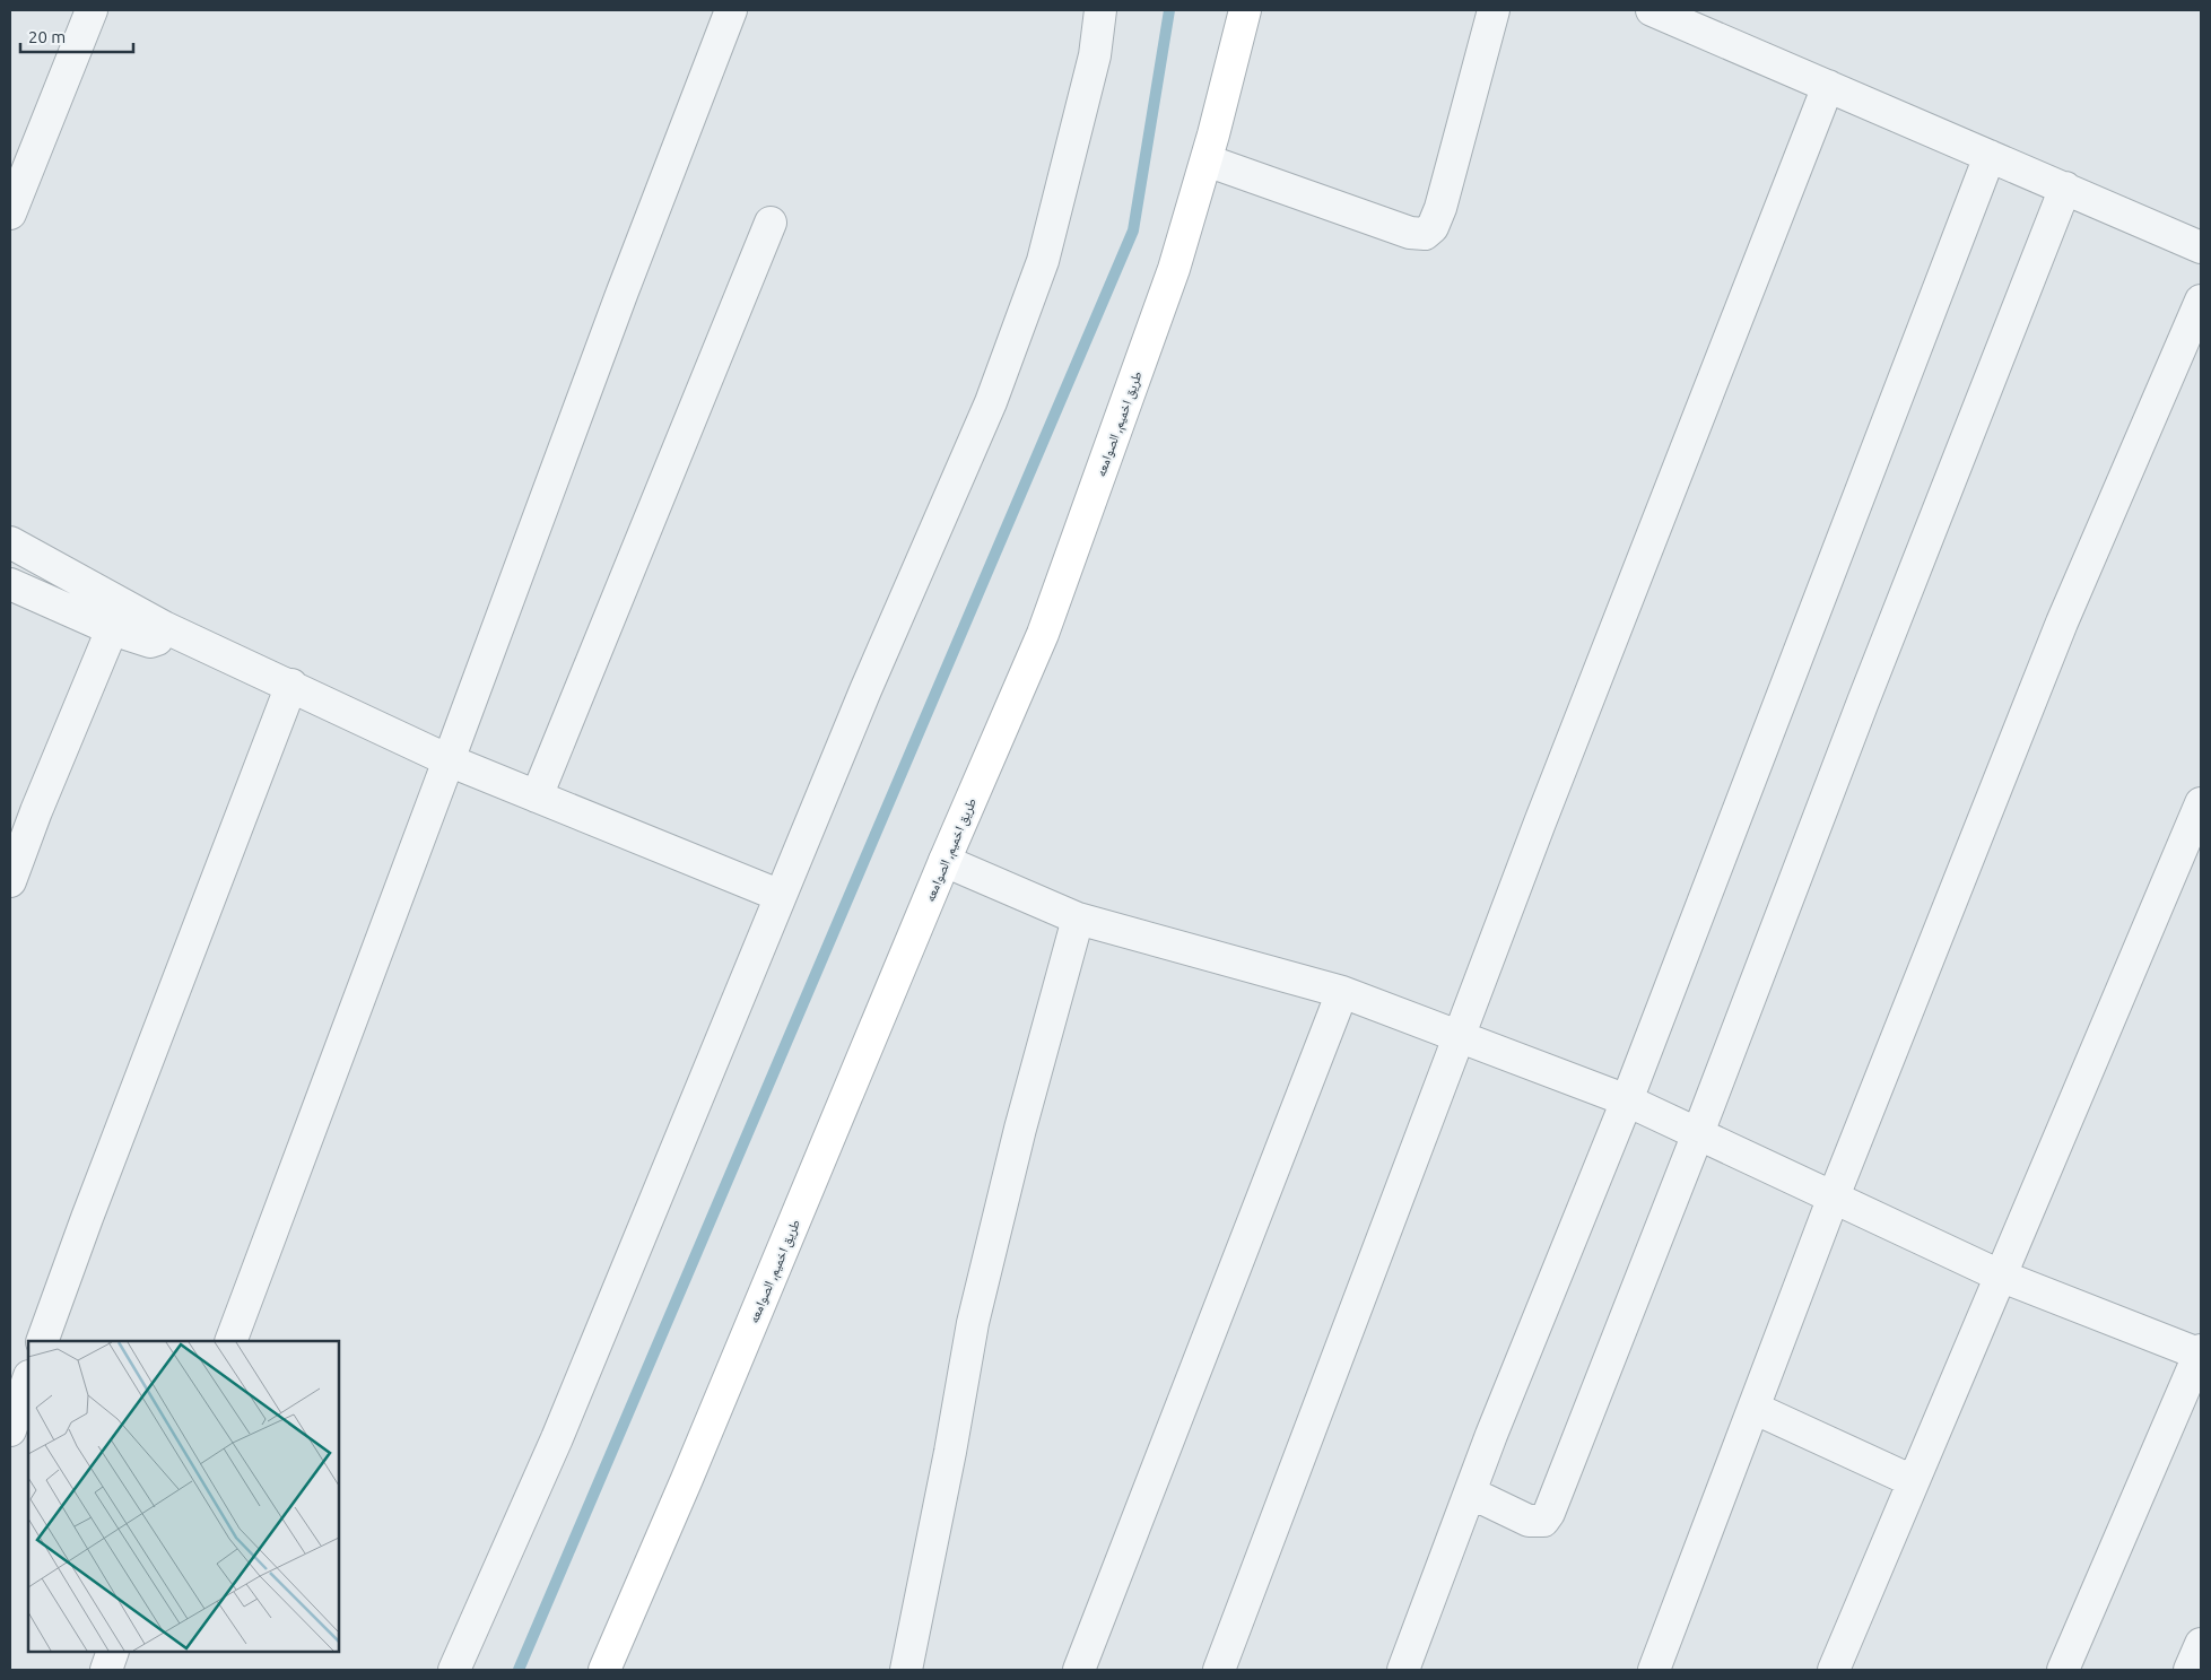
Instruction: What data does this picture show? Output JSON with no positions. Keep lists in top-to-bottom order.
{
  "streets": {
    "main road": ["طريق اخميم, الصوامعه"]
  },
  "scale_bar": "20 m"
}
